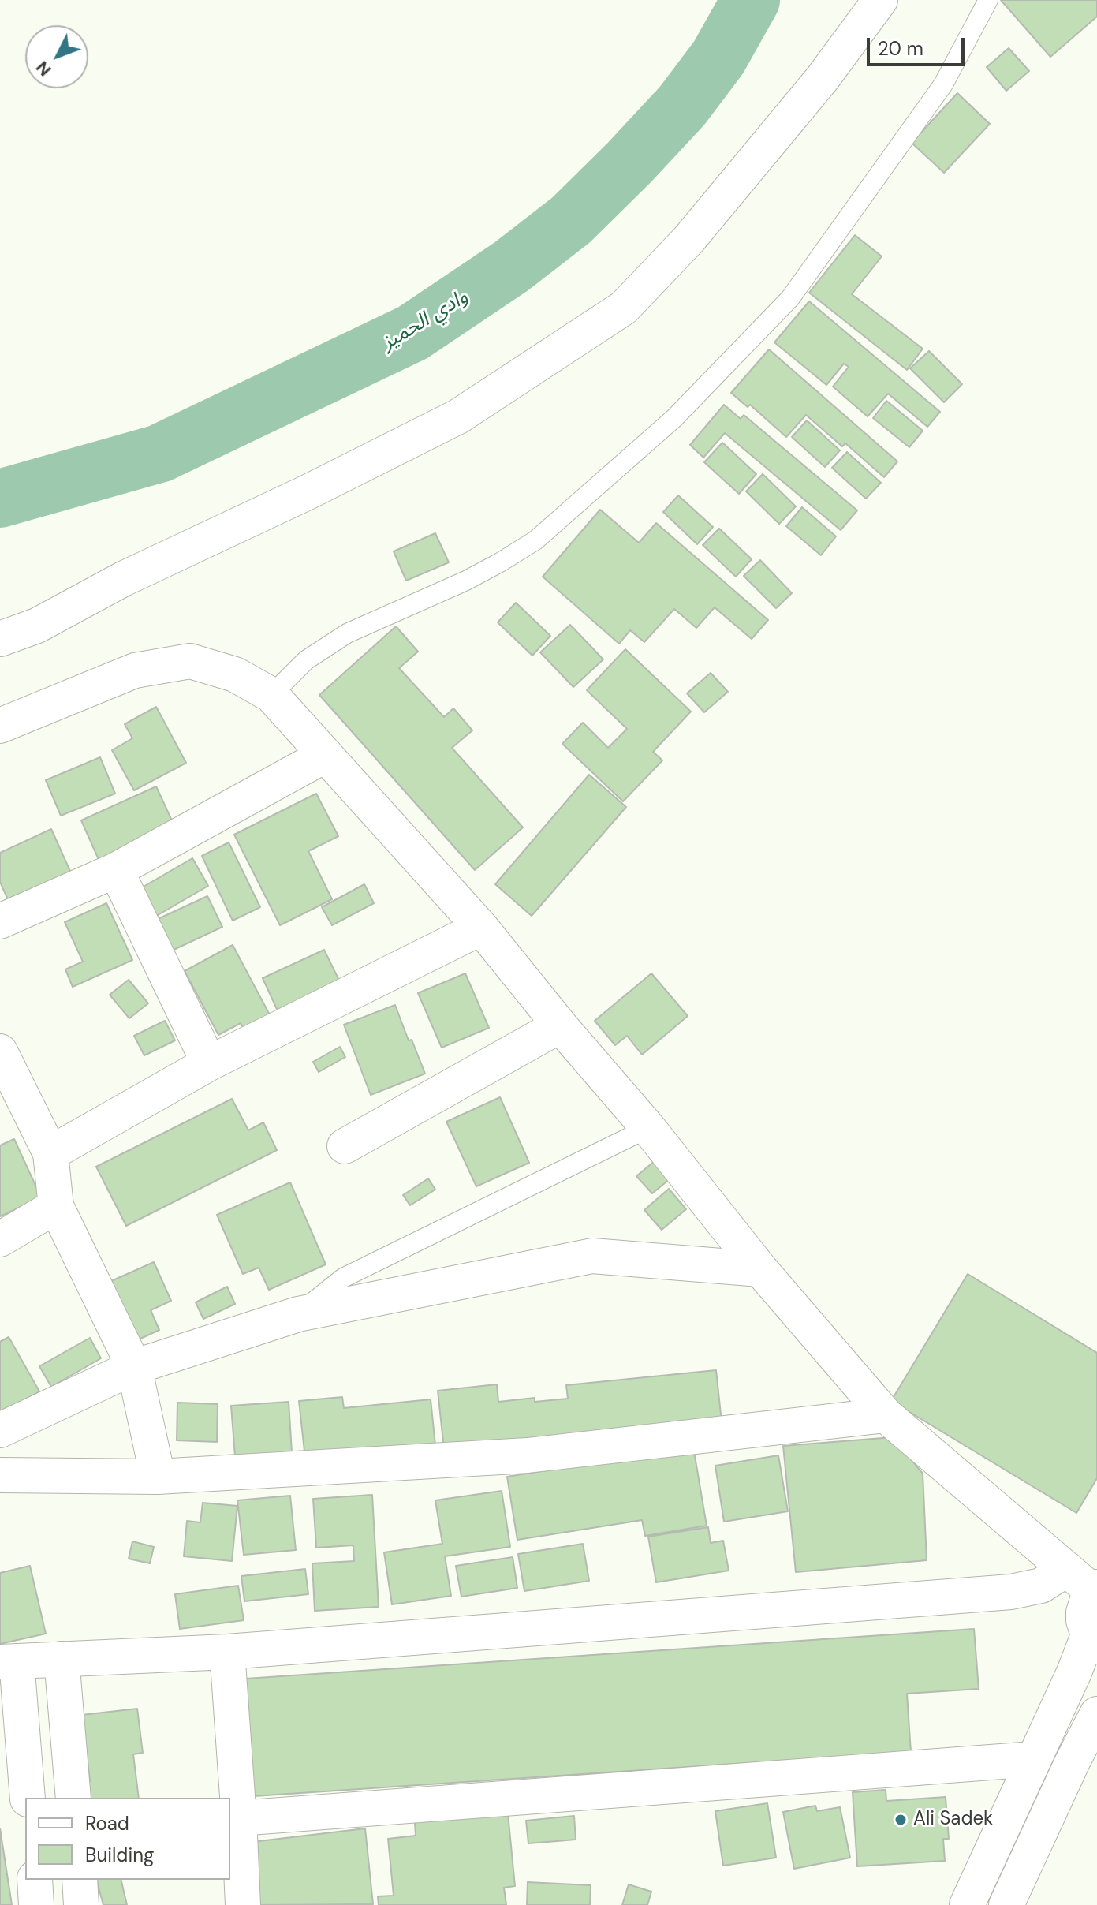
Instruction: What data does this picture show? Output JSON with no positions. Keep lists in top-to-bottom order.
{
  "water": ["وادي الحميز"],
  "places": ["Ali Sadek"],
  "legend": ["Road", "Building"],
  "scale_bar": "20 m",
  "north": "bottom left"
}
